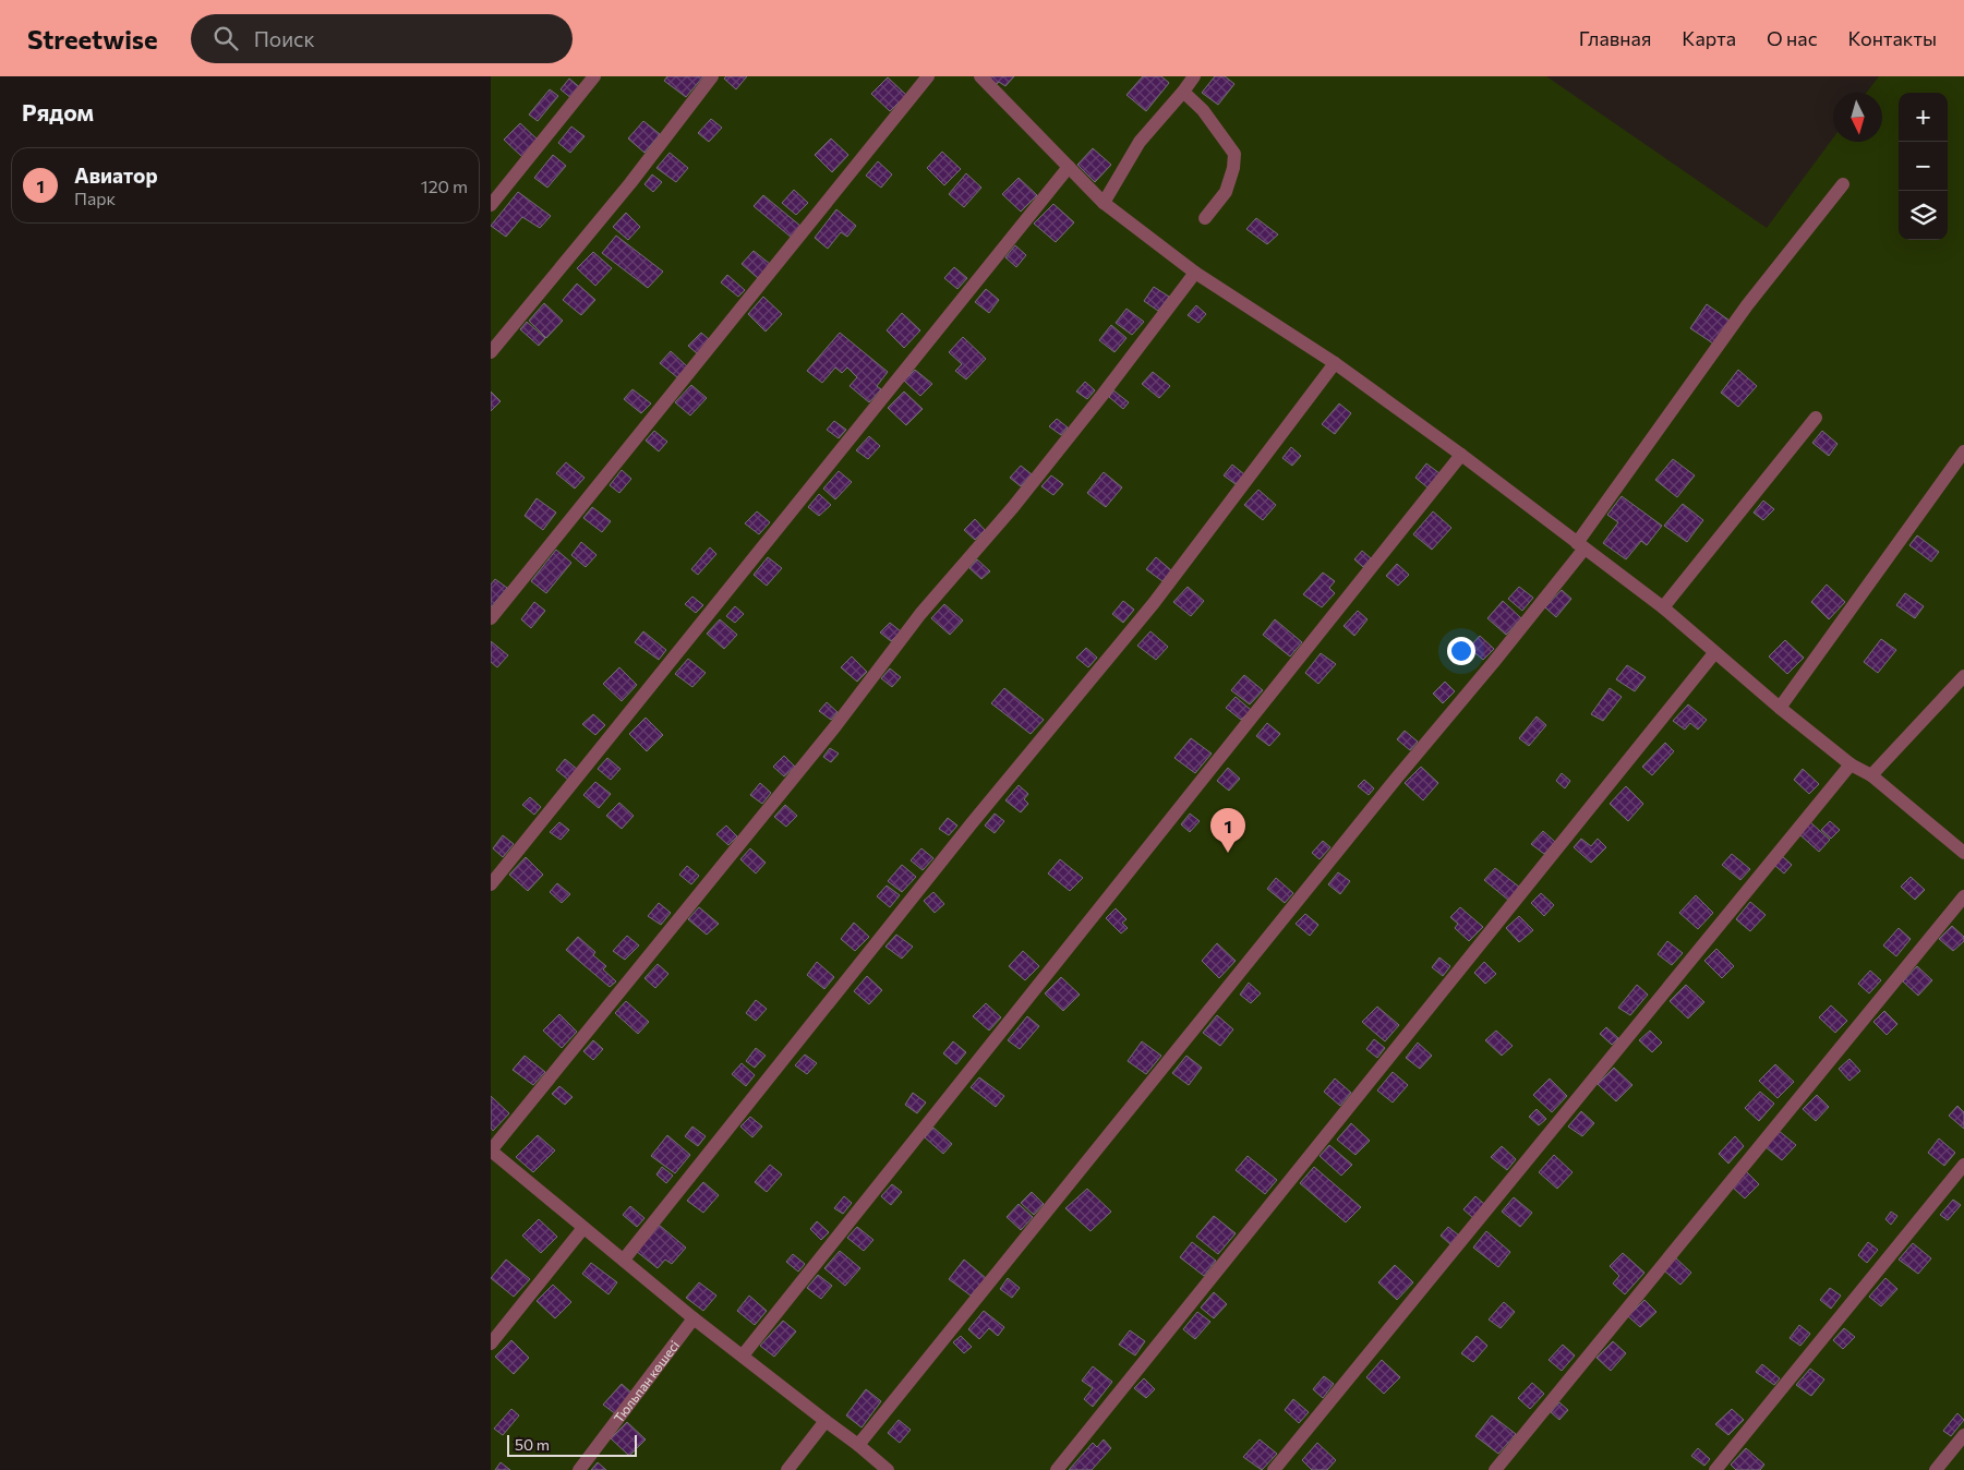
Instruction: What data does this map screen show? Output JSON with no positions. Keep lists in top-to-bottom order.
{
  "streets": {
    "street": ["Тюльпан көшесі"]
  },
  "scale_bar": "50 m",
  "north": "bottom",
  "page": {
    "header": "Streetwise",
    "search": "Поиск",
    "nav": [
      "Главная",
      "Карта",
      "О нас",
      "Контакты"
    ],
    "heading": "Рядом",
    "map_buttons": ["+", "−"],
    "list": [
      {
        "mark": "1",
        "name": "Авиатор",
        "note": "Парк",
        "value": "120 m"
      }
    ],
    "pins": "1",
    "scale": "50 m"
  }
}
